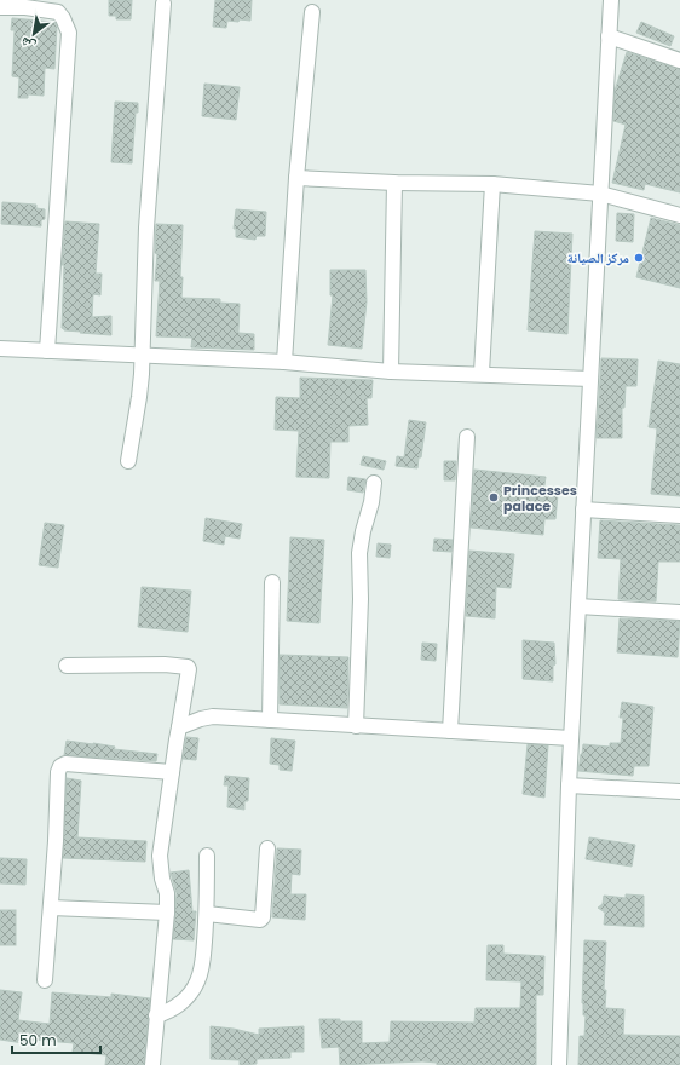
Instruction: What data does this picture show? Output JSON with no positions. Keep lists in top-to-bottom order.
{
  "places": ["مركز الصيانة", "Princesses palace"],
  "scale_bar": "50 m",
  "north": "bottom left"
}
